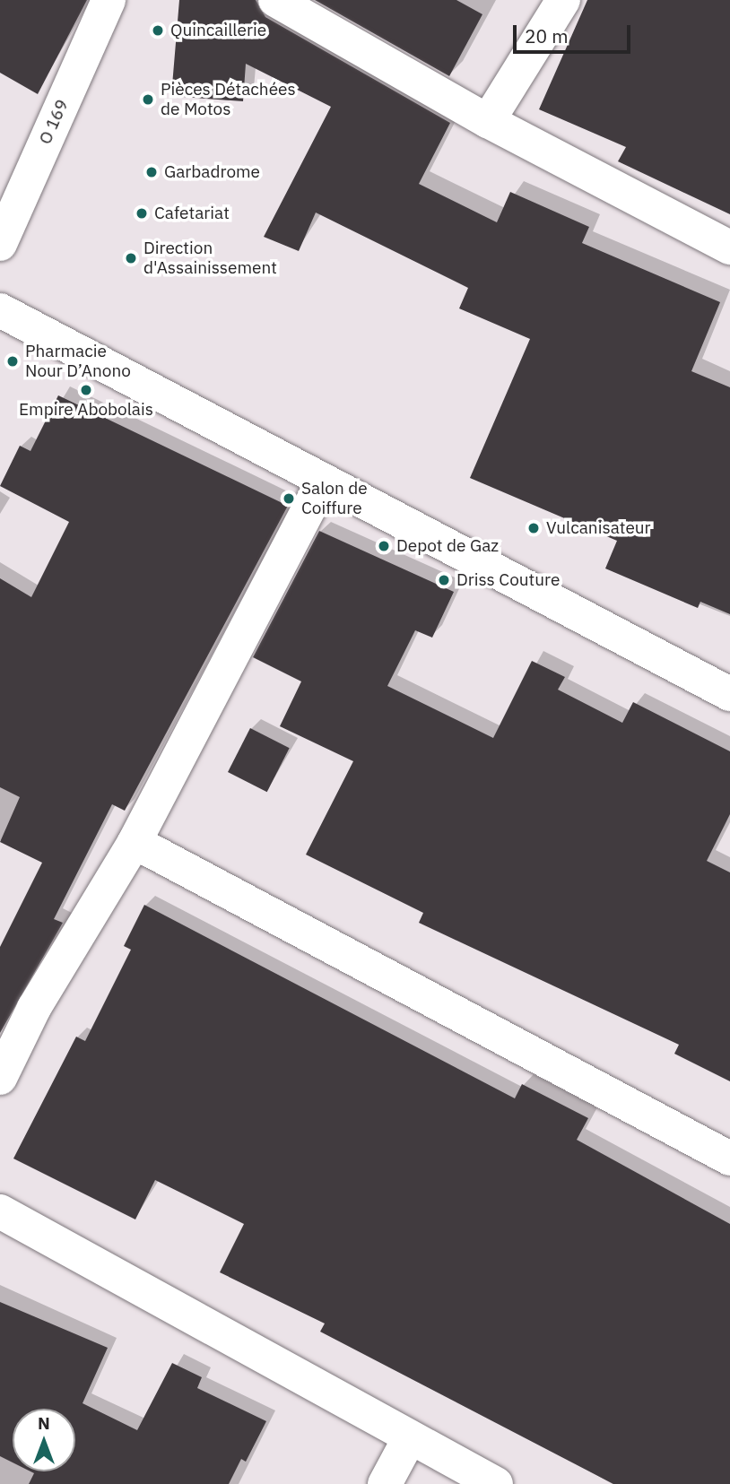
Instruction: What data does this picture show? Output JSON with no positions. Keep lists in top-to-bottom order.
{
  "streets": {
    "street": ["O 169"]
  },
  "places": [
    "Quincaillerie",
    "Pièces Détachées de Motos",
    "Garbadrome",
    "Cafetariat",
    "Direction d'Assainissement",
    "Pharmacie Nour D’Anono",
    "Empire Abobolais",
    "Salon de Coiffure",
    "Vulcanisateur",
    "Depot de Gaz",
    "Driss Couture"
  ],
  "scale_bar": "20 m",
  "north": "top"
}
